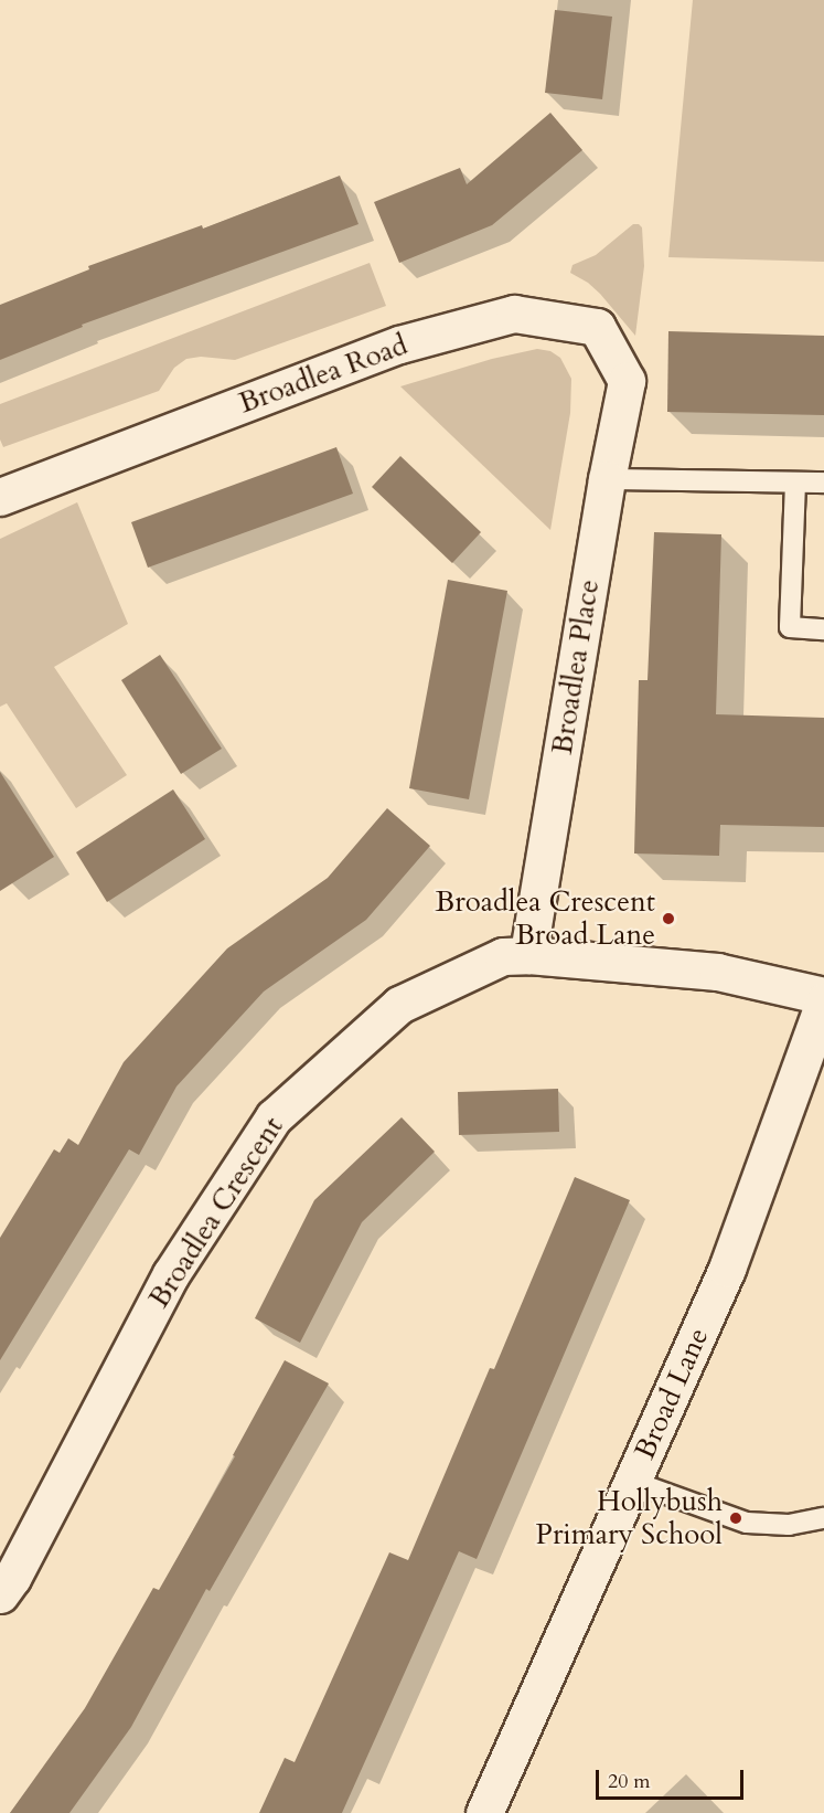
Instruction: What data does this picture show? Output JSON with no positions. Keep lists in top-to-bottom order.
{
  "streets": {
    "street": [
      "Broadlea Road",
      "Broadlea Place",
      "Broadlea Crescent",
      "Broad Lane"
    ]
  },
  "crossings": [
    ["Broadlea Road", "Broadlea Place"],
    ["Broadlea Place", "Broadlea Crescent"]
  ],
  "places": ["Broadlea Crescent Broad Lane", "Hollybush Primary School"],
  "scale_bar": "20 m"
}
